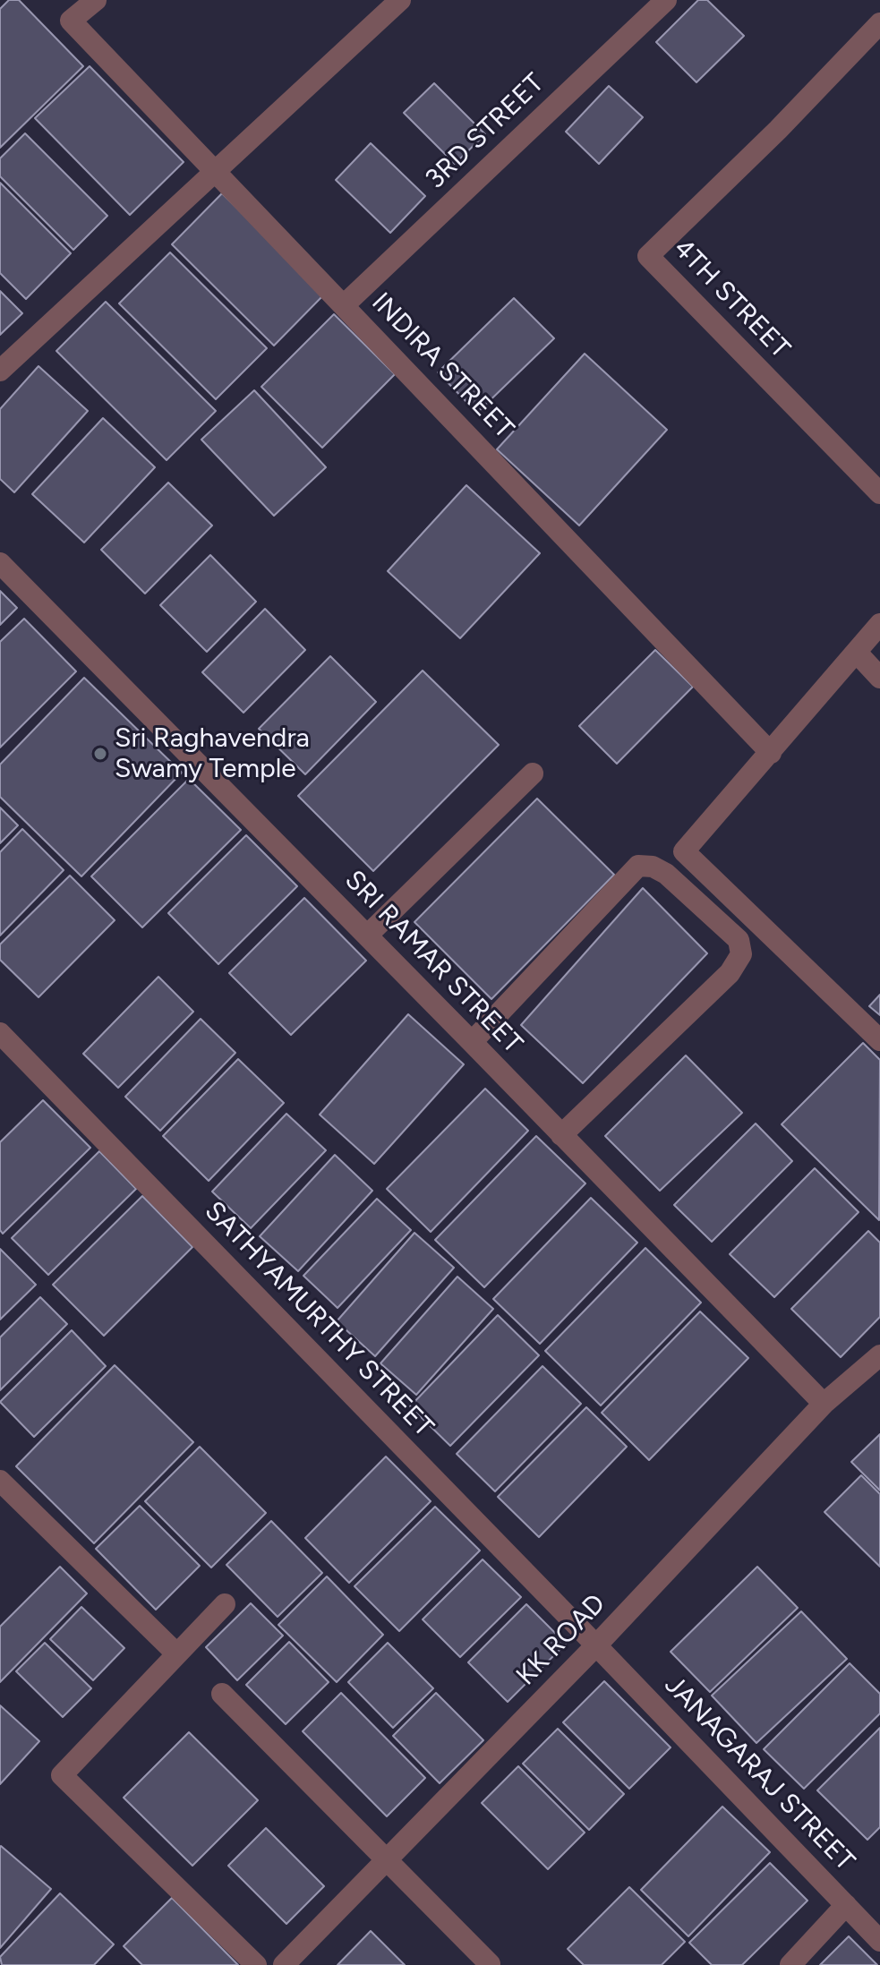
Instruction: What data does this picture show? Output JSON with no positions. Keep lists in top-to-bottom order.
{
  "streets": {
    "street": [
      "3RD STREET",
      "4TH STREET",
      "INDIRA STREET",
      "SRI RAMAR STREET",
      "SATHYAMURTHY STREET",
      "KK ROAD",
      "JANAGARAJ STREET"
    ]
  },
  "crossings": [
    ["3RD STREET", "INDIRA STREET"],
    ["SRI RAMAR STREET", "KK ROAD"],
    ["SATHYAMURTHY STREET", "KK ROAD"],
    ["SATHYAMURTHY STREET", "JANAGARAJ STREET"],
    ["KK ROAD", "JANAGARAJ STREET"]
  ],
  "places": ["Sri Raghavendra Swamy Temple"]
}
